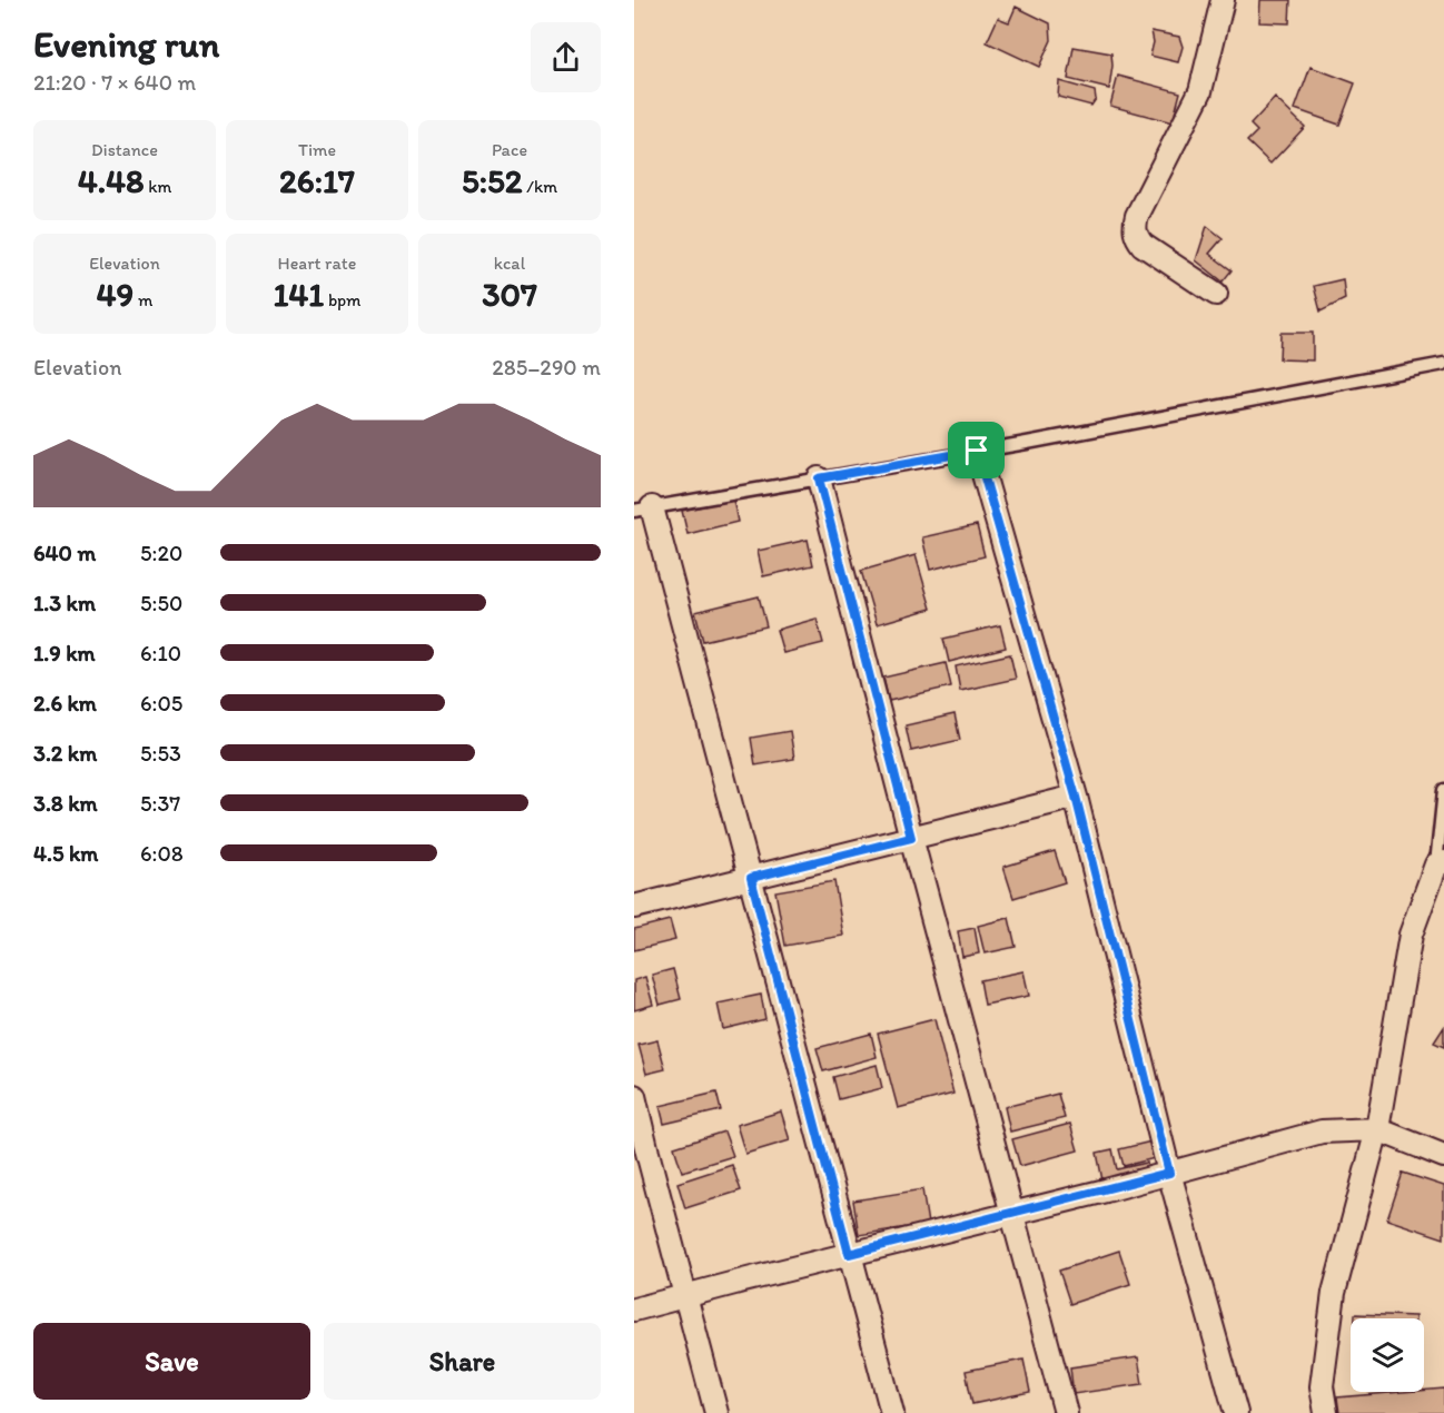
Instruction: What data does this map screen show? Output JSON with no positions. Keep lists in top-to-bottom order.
{
  "page": {
    "heading": ["Evening run", "21:20 · 7 × 640 m"],
    "stats": [
      ["Distance", "4.48 km"],
      ["Time", "26:17"],
      ["Pace", "5:52 /km"],
      ["Elevation", "49 m"],
      ["Heart rate", "141 bpm"],
      ["kcal", "307"]
    ],
    "chart": ["Elevation", "285–290 m"],
    "list": [
      {
        "name": "640 m",
        "note": "5:20"
      },
      {
        "name": "1.3 km",
        "note": "5:50"
      },
      {
        "name": "1.9 km",
        "note": "6:10"
      },
      {
        "name": "2.6 km",
        "note": "6:05"
      },
      {
        "name": "3.2 km",
        "note": "5:53"
      },
      {
        "name": "3.8 km",
        "note": "5:37"
      },
      {
        "name": "4.5 km",
        "note": "6:08"
      }
    ],
    "buttons": ["Save", "Share"]
  }
}
